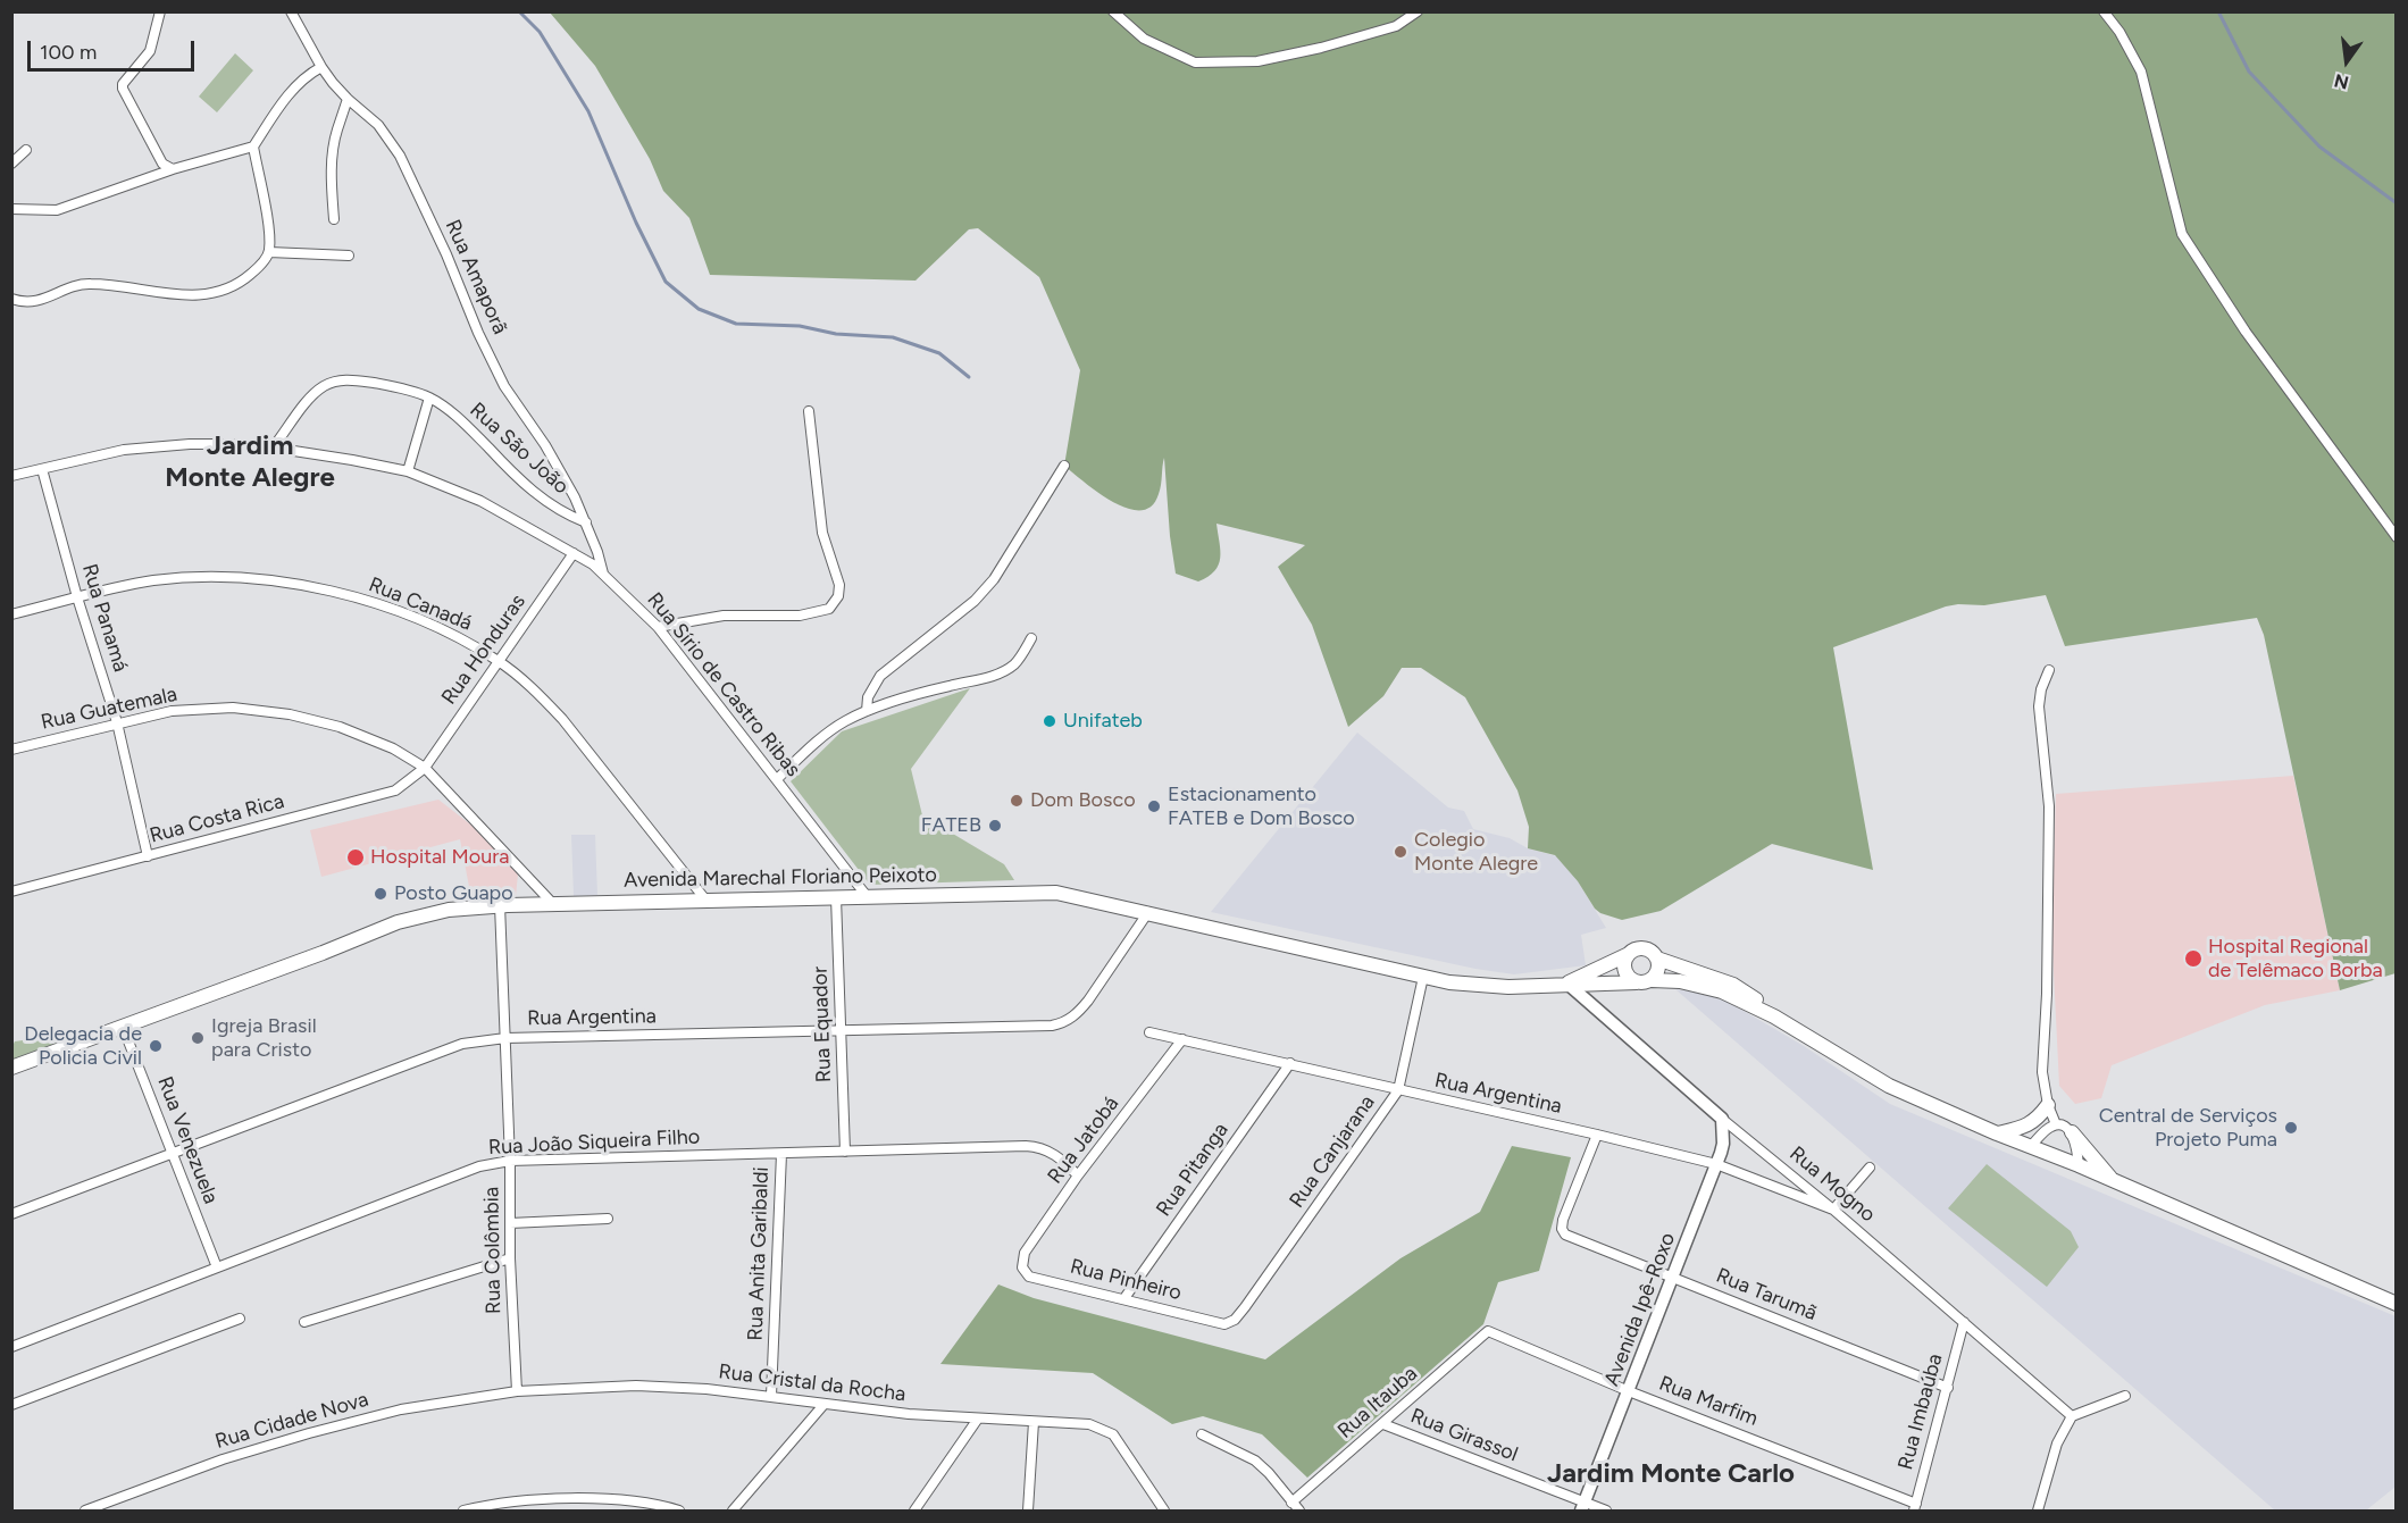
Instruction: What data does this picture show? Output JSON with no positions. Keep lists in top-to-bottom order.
{
  "streets": {
    "main road": ["Avenida Marechal Floriano Peixoto"],
    "street": [
      "Rua Amaporã",
      "Rua São João",
      "Rua Canadá",
      "Rua Panamá",
      "Rua Honduras",
      "Rua Sírio de Castro Ribas",
      "Rua Guatemala",
      "Rua Costa Rica",
      "Rua Argentina",
      "Rua Equador",
      "Rua Venezuela",
      "Rua Jatobá",
      "Rua João Siqueira Filho",
      "Rua Canjarana",
      "Rua Pitanga",
      "Rua Mogno",
      "Rua Colômbia",
      "Rua Anita Garibaldi",
      "Rua Pinheiro",
      "Rua Tarumã",
      "Avenida Ipê-Roxo",
      "Rua Cristal da Rocha",
      "Rua Marfim",
      "Rua Itauba",
      "Rua Imbaúba",
      "Rua Cidade Nova",
      "Rua Girassol"
    ]
  },
  "crossings": [
    ["Rua Amaporã", "Rua São João"],
    ["Rua Amaporã", "Rua Sírio de Castro Ribas"],
    ["Rua São João", "Rua Sírio de Castro Ribas"],
    ["Rua Canadá", "Rua Panamá"],
    ["Rua Canadá", "Rua Honduras"],
    ["Rua Canadá", "Avenida Marechal Floriano Peixoto"],
    ["Rua Panamá", "Rua Sírio de Castro Ribas"],
    ["Rua Panamá", "Rua Guatemala"],
    ["Rua Panamá", "Rua Costa Rica"],
    ["Rua Honduras", "Rua Sírio de Castro Ribas"],
    ["Rua Honduras", "Rua Guatemala"],
    ["Rua Honduras", "Rua Costa Rica"],
    ["Rua Sírio de Castro Ribas", "Avenida Marechal Floriano Peixoto"],
    ["Rua Guatemala", "Rua Costa Rica"],
    ["Rua Guatemala", "Avenida Marechal Floriano Peixoto"],
    ["Avenida Marechal Floriano Peixoto", "Rua Argentina"],
    ["Avenida Marechal Floriano Peixoto", "Rua Equador"],
    ["Avenida Marechal Floriano Peixoto", "Rua Venezuela"],
    ["Avenida Marechal Floriano Peixoto", "Rua Canjarana"],
    ["Avenida Marechal Floriano Peixoto", "Rua Mogno"],
    ["Avenida Marechal Floriano Peixoto", "Rua Colômbia"],
    ["Rua Argentina", "Rua Equador"],
    ["Rua Argentina", "Rua Venezuela"],
    ["Rua Argentina", "Rua Jatobá"],
    ["Rua Argentina", "Rua Canjarana"],
    ["Rua Argentina", "Rua Pitanga"],
    ["Rua Argentina", "Rua Mogno"],
    ["Rua Argentina", "Rua Colômbia"],
    ["Rua Argentina", "Rua Tarumã"],
    ["Rua Argentina", "Avenida Ipê-Roxo"],
    ["Rua Equador", "Rua João Siqueira Filho"],
    ["Rua Venezuela", "Rua João Siqueira Filho"],
    ["Rua Jatobá", "Rua João Siqueira Filho"],
    ["Rua Jatobá", "Rua Pinheiro"],
    ["Rua João Siqueira Filho", "Rua Colômbia"],
    ["Rua João Siqueira Filho", "Rua Anita Garibaldi"],
    ["Rua Canjarana", "Rua Pinheiro"],
    ["Rua Pitanga", "Rua Pinheiro"],
    ["Rua Mogno", "Avenida Ipê-Roxo"],
    ["Rua Mogno", "Rua Imbaúba"],
    ["Rua Colômbia", "Rua Cristal da Rocha"],
    ["Rua Colômbia", "Rua Cidade Nova"],
    ["Rua Anita Garibaldi", "Rua Cristal da Rocha"],
    ["Rua Tarumã", "Avenida Ipê-Roxo"],
    ["Rua Tarumã", "Rua Imbaúba"],
    ["Avenida Ipê-Roxo", "Rua Marfim"],
    ["Avenida Ipê-Roxo", "Rua Girassol"],
    ["Rua Cristal da Rocha", "Rua Cidade Nova"],
    ["Rua Marfim", "Rua Itauba"],
    ["Rua Marfim", "Rua Imbaúba"],
    ["Rua Itauba", "Rua Girassol"]
  ],
  "districts": ["Jardim Monte Alegre", "Jardim Monte Carlo"],
  "places": [
    "Unifateb",
    "Dom Bosco",
    "Estacionamento FATEB e Dom Bosco",
    "FATEB",
    "Colegio Monte Alegre",
    "Hospital Moura",
    "Posto Guapo",
    "Hospital Regional de Telêmaco Borba",
    "Igreja Brasil para Cristo",
    "Delegacia de Policia Civil",
    "Central de Serviços Projeto Puma"
  ],
  "scale_bar": "100 m",
  "north": "bottom"
}
